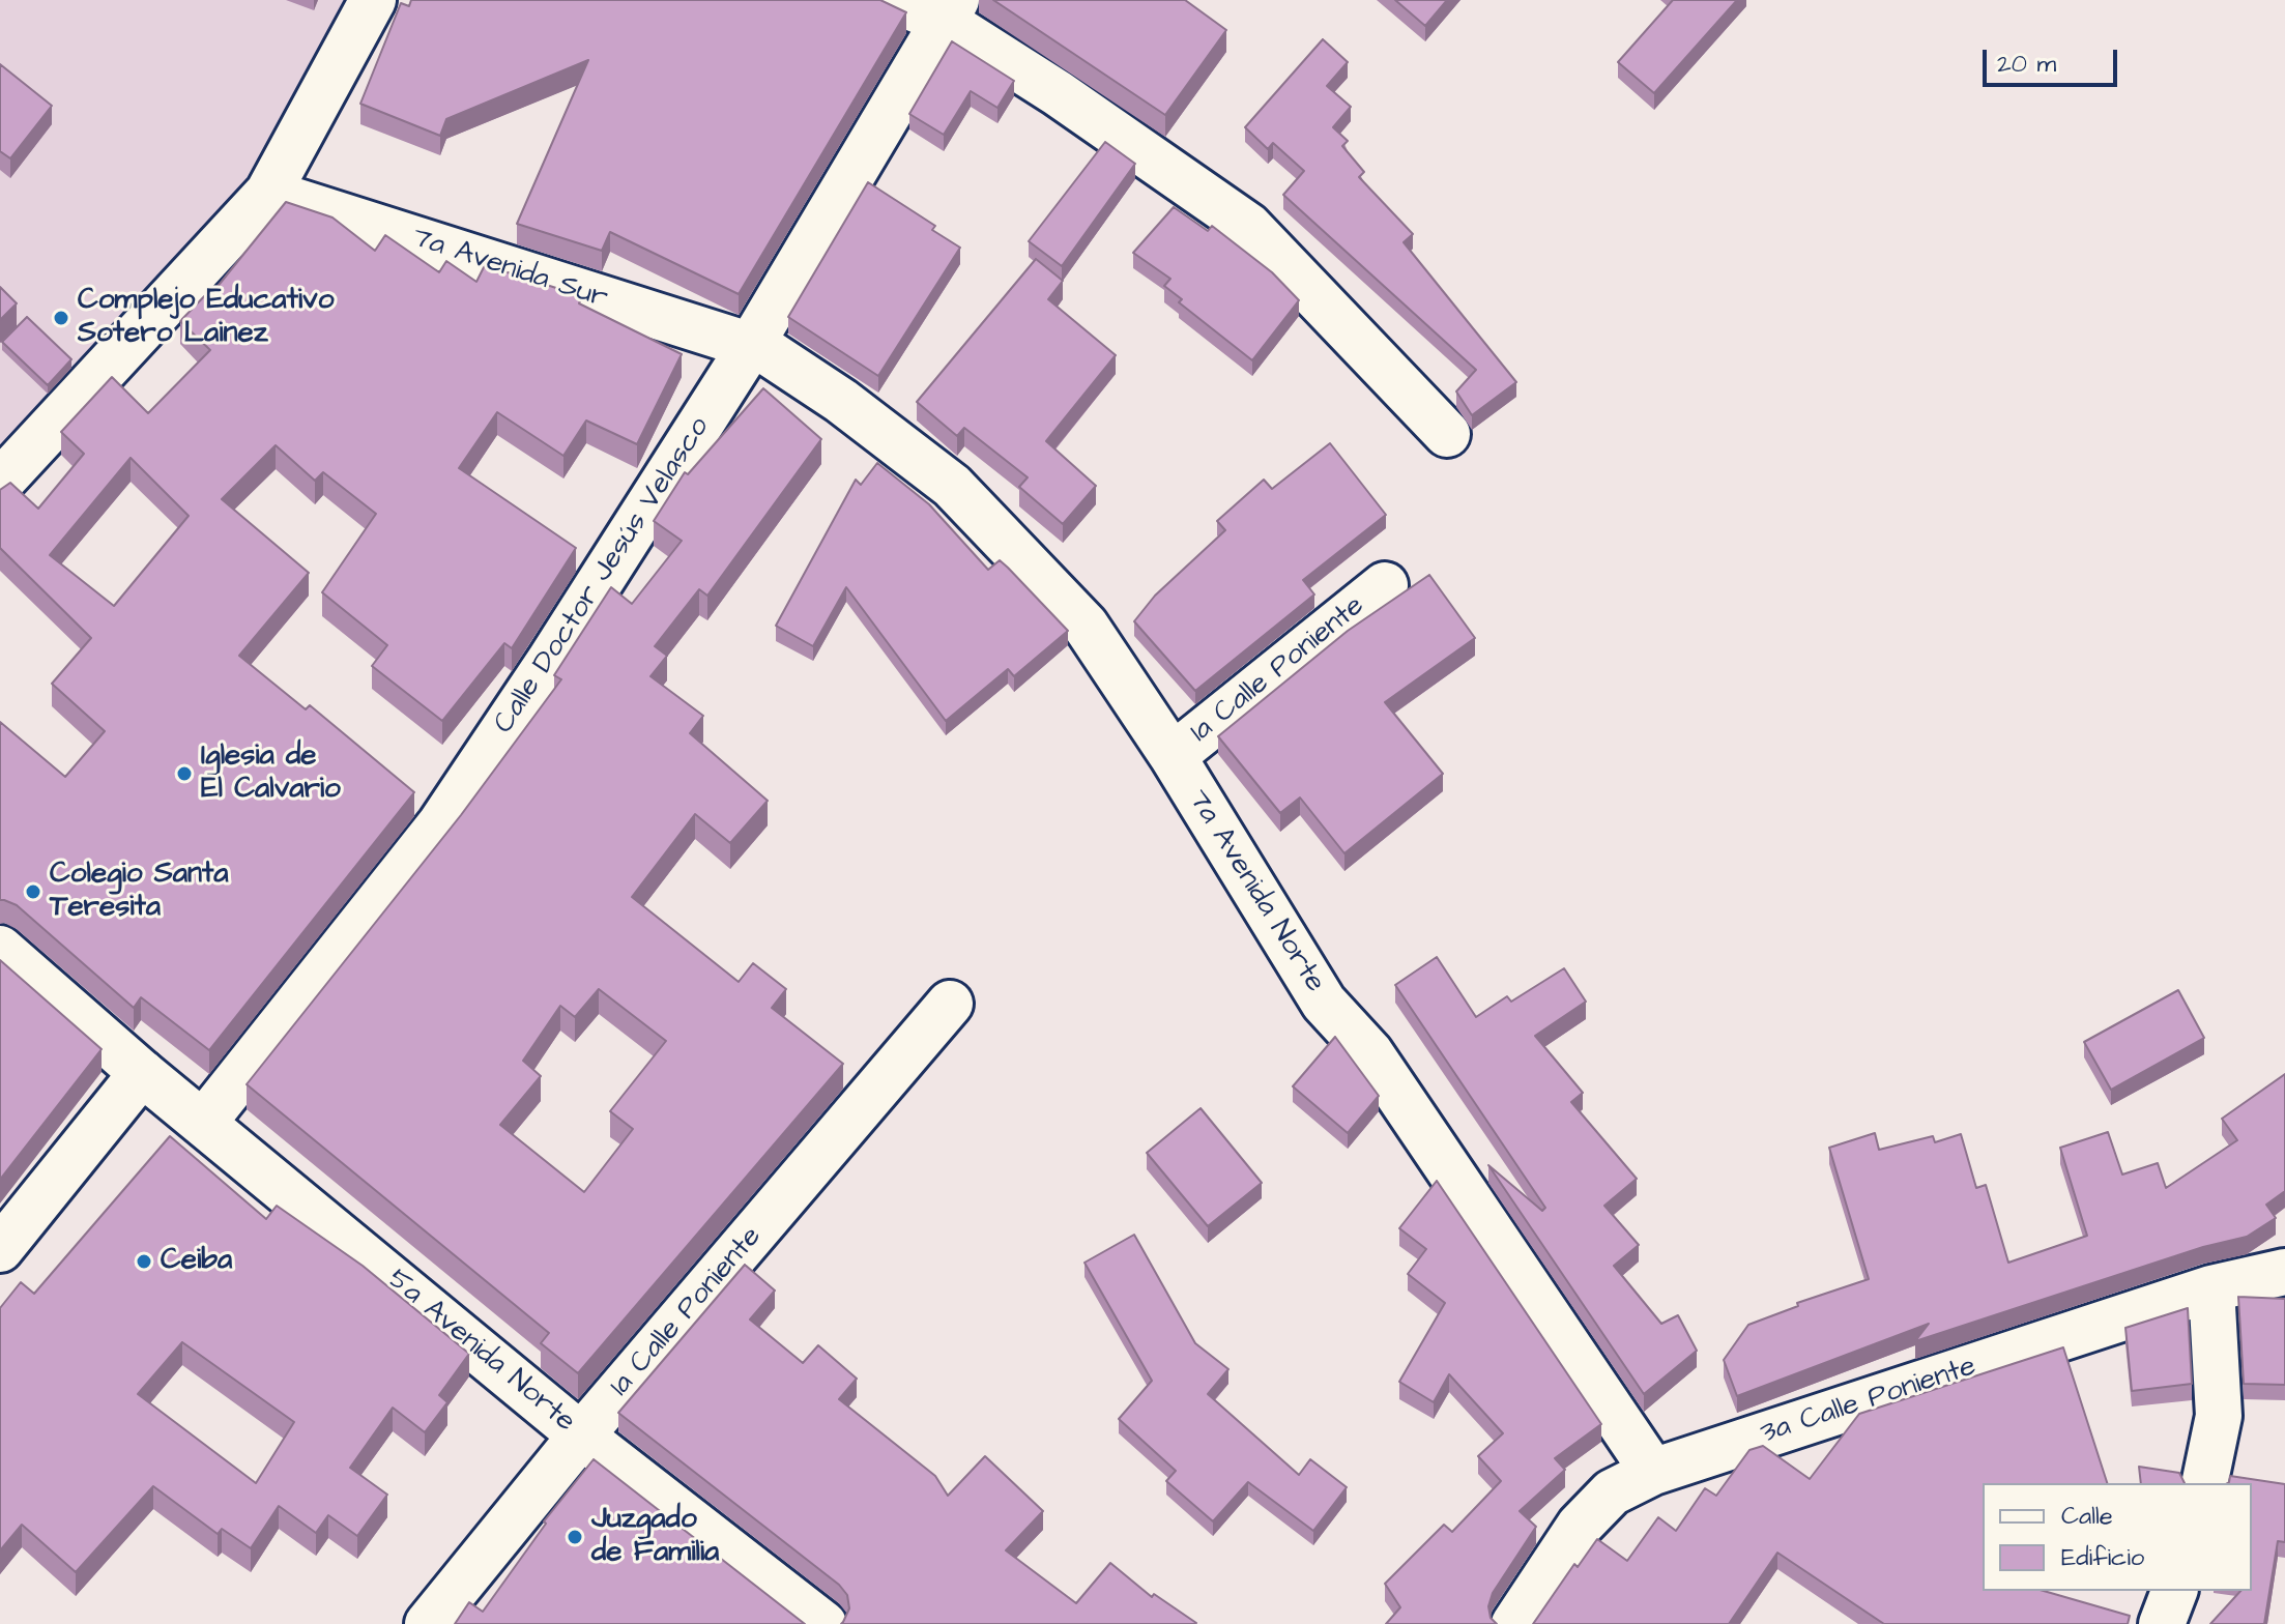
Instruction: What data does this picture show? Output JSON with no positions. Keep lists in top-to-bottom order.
{
  "streets": {
    "street": [
      "7a Avenida Sur",
      "Calle Doctor Jesús Velasco",
      "1a Calle Poniente",
      "7a Avenida Norte",
      "5a Avenida Norte",
      "3a Calle Poniente"
    ]
  },
  "crossings": [
    ["7a Avenida Sur", "Calle Doctor Jesús Velasco"],
    ["7a Avenida Sur", "7a Avenida Norte"],
    ["Calle Doctor Jesús Velasco", "7a Avenida Norte"],
    ["Calle Doctor Jesús Velasco", "5a Avenida Norte"],
    ["1a Calle Poniente", "7a Avenida Norte"],
    ["1a Calle Poniente", "5a Avenida Norte"],
    ["7a Avenida Norte", "3a Calle Poniente"]
  ],
  "places": [
    "Complejo Educativo Sotero Lainez",
    "Iglesia de El Calvario",
    "Colegio Santa Teresita",
    "Ceiba",
    "Juzgado de Familia"
  ],
  "legend": ["Calle", "Edificio"],
  "scale_bar": "20 m"
}
